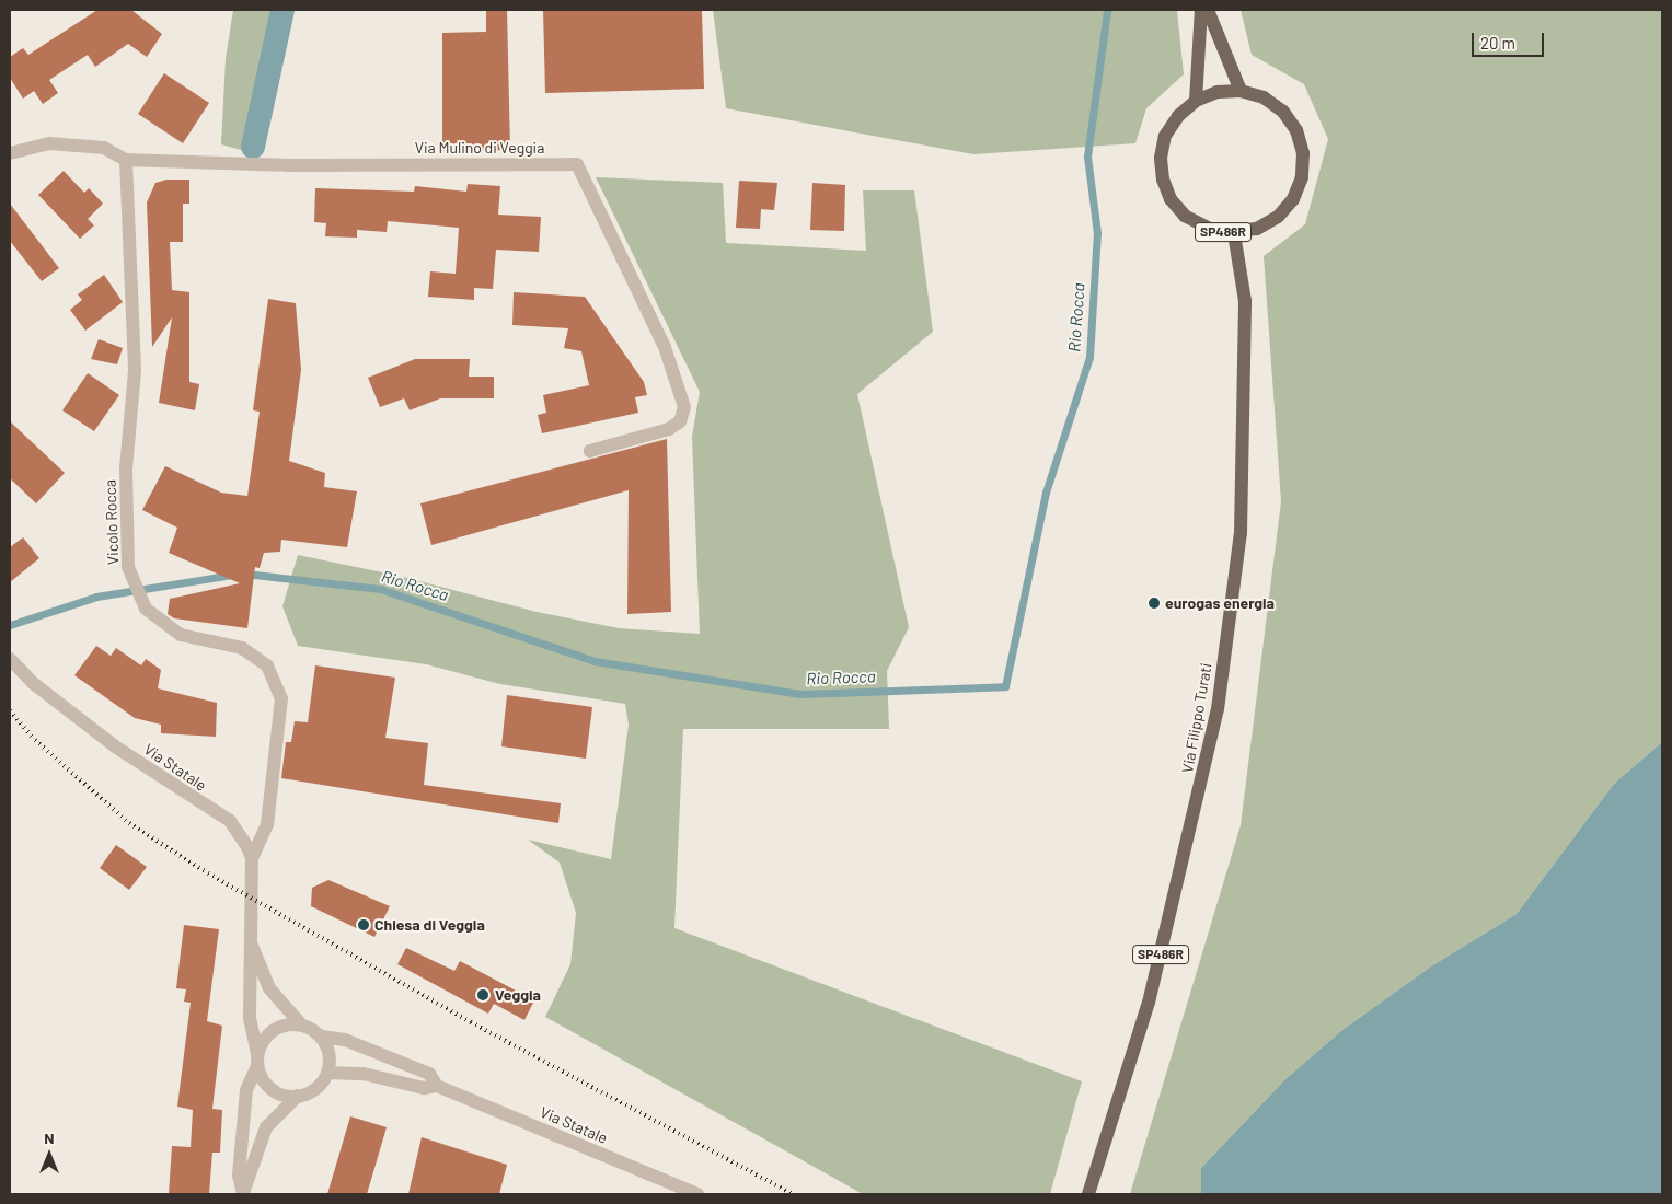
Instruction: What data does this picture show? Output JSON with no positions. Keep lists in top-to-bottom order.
{
  "streets": {
    "main road": ["SP486R", "Via Filippo Turati"],
    "street": ["Via Mulino di Veggia", "Vicolo Rocca", "Via Statale"]
  },
  "crossings": [
    ["Via Mulino di Veggia", "Vicolo Rocca"],
    ["SP486R", "Via Filippo Turati"],
    ["Vicolo Rocca", "Via Statale"]
  ],
  "water": ["Rio Rocca"],
  "places": ["eurogas energia", "Chiesa di Veggia", "Veggia"],
  "scale_bar": "20 m",
  "north": "top"
}
